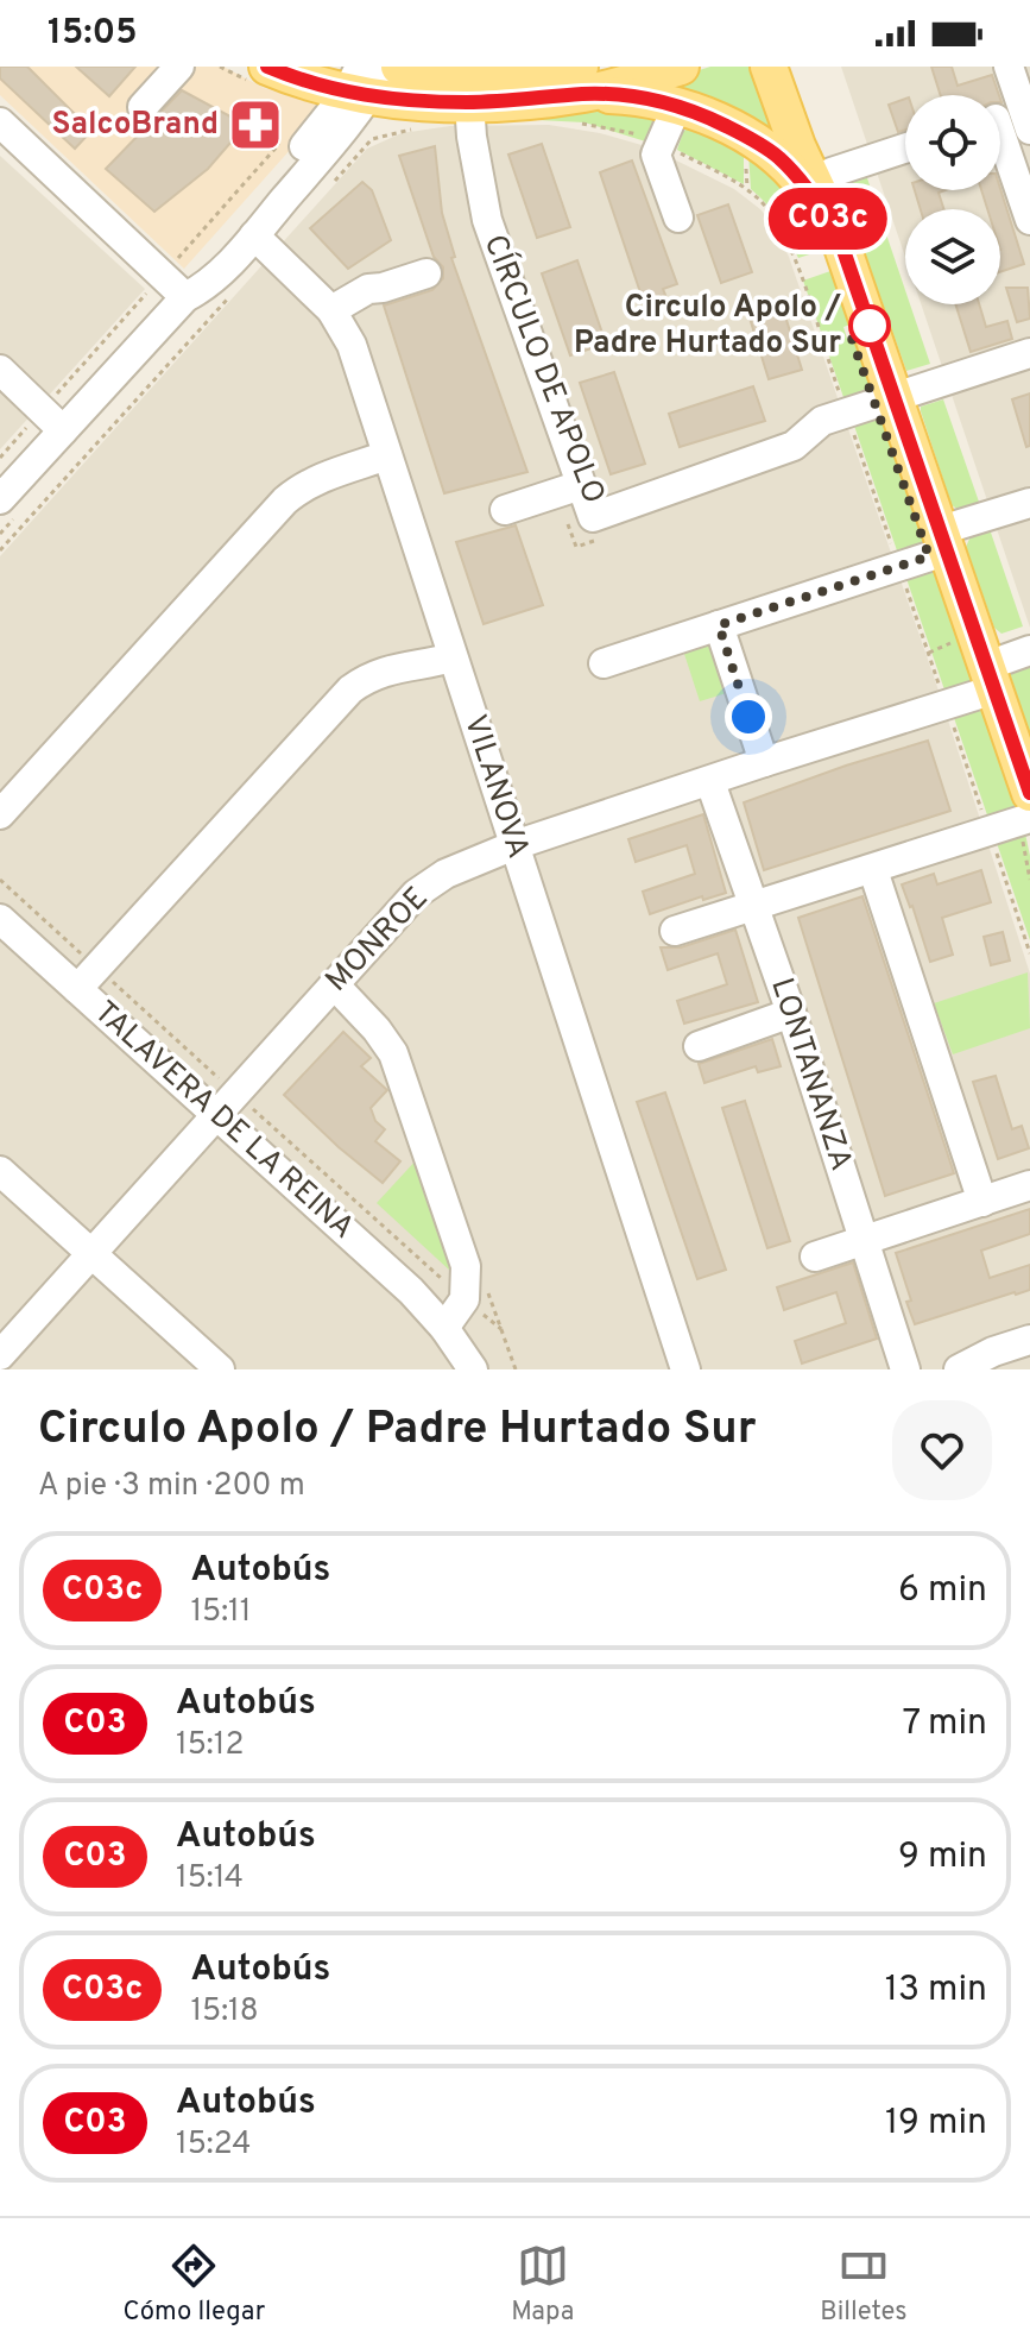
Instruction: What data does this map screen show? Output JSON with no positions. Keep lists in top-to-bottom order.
{
  "streets": {
    "street": [
      "CÍRCULO DE APOLO",
      "VILANOVA",
      "MONROE",
      "LONTANANZA",
      "TALAVERA DE LA REINA"
    ]
  },
  "crossings": [
    ["VILANOVA", "MONROE"],
    ["MONROE", "LONTANANZA"],
    ["MONROE", "TALAVERA DE LA REINA"]
  ],
  "places": {
    "pharmacy": ["SalcoBrand"],
    "other": ["Circulo Apolo / Padre Hurtado Sur"]
  },
  "lines": ["bus line C03c"],
  "page": {
    "status": "15:05",
    "on_map": "C03c",
    "heading": ["Circulo Apolo / Padre Hurtado Sur", "A pie · 3 min · 200 m"],
    "list": [
      {
        "mark": "C03c",
        "name": "Autobús",
        "note": "15:11",
        "value": "6 min"
      },
      {
        "mark": "C03",
        "name": "Autobús",
        "note": "15:12",
        "value": "7 min"
      },
      {
        "mark": "C03",
        "name": "Autobús",
        "note": "15:14",
        "value": "9 min"
      },
      {
        "mark": "C03c",
        "name": "Autobús",
        "note": "15:18",
        "value": "13 min"
      },
      {
        "mark": "C03",
        "name": "Autobús",
        "note": "15:24",
        "value": "19 min"
      }
    ],
    "tabs": ["Cómo llegar", "Mapa", "Billetes"]
  }
}
